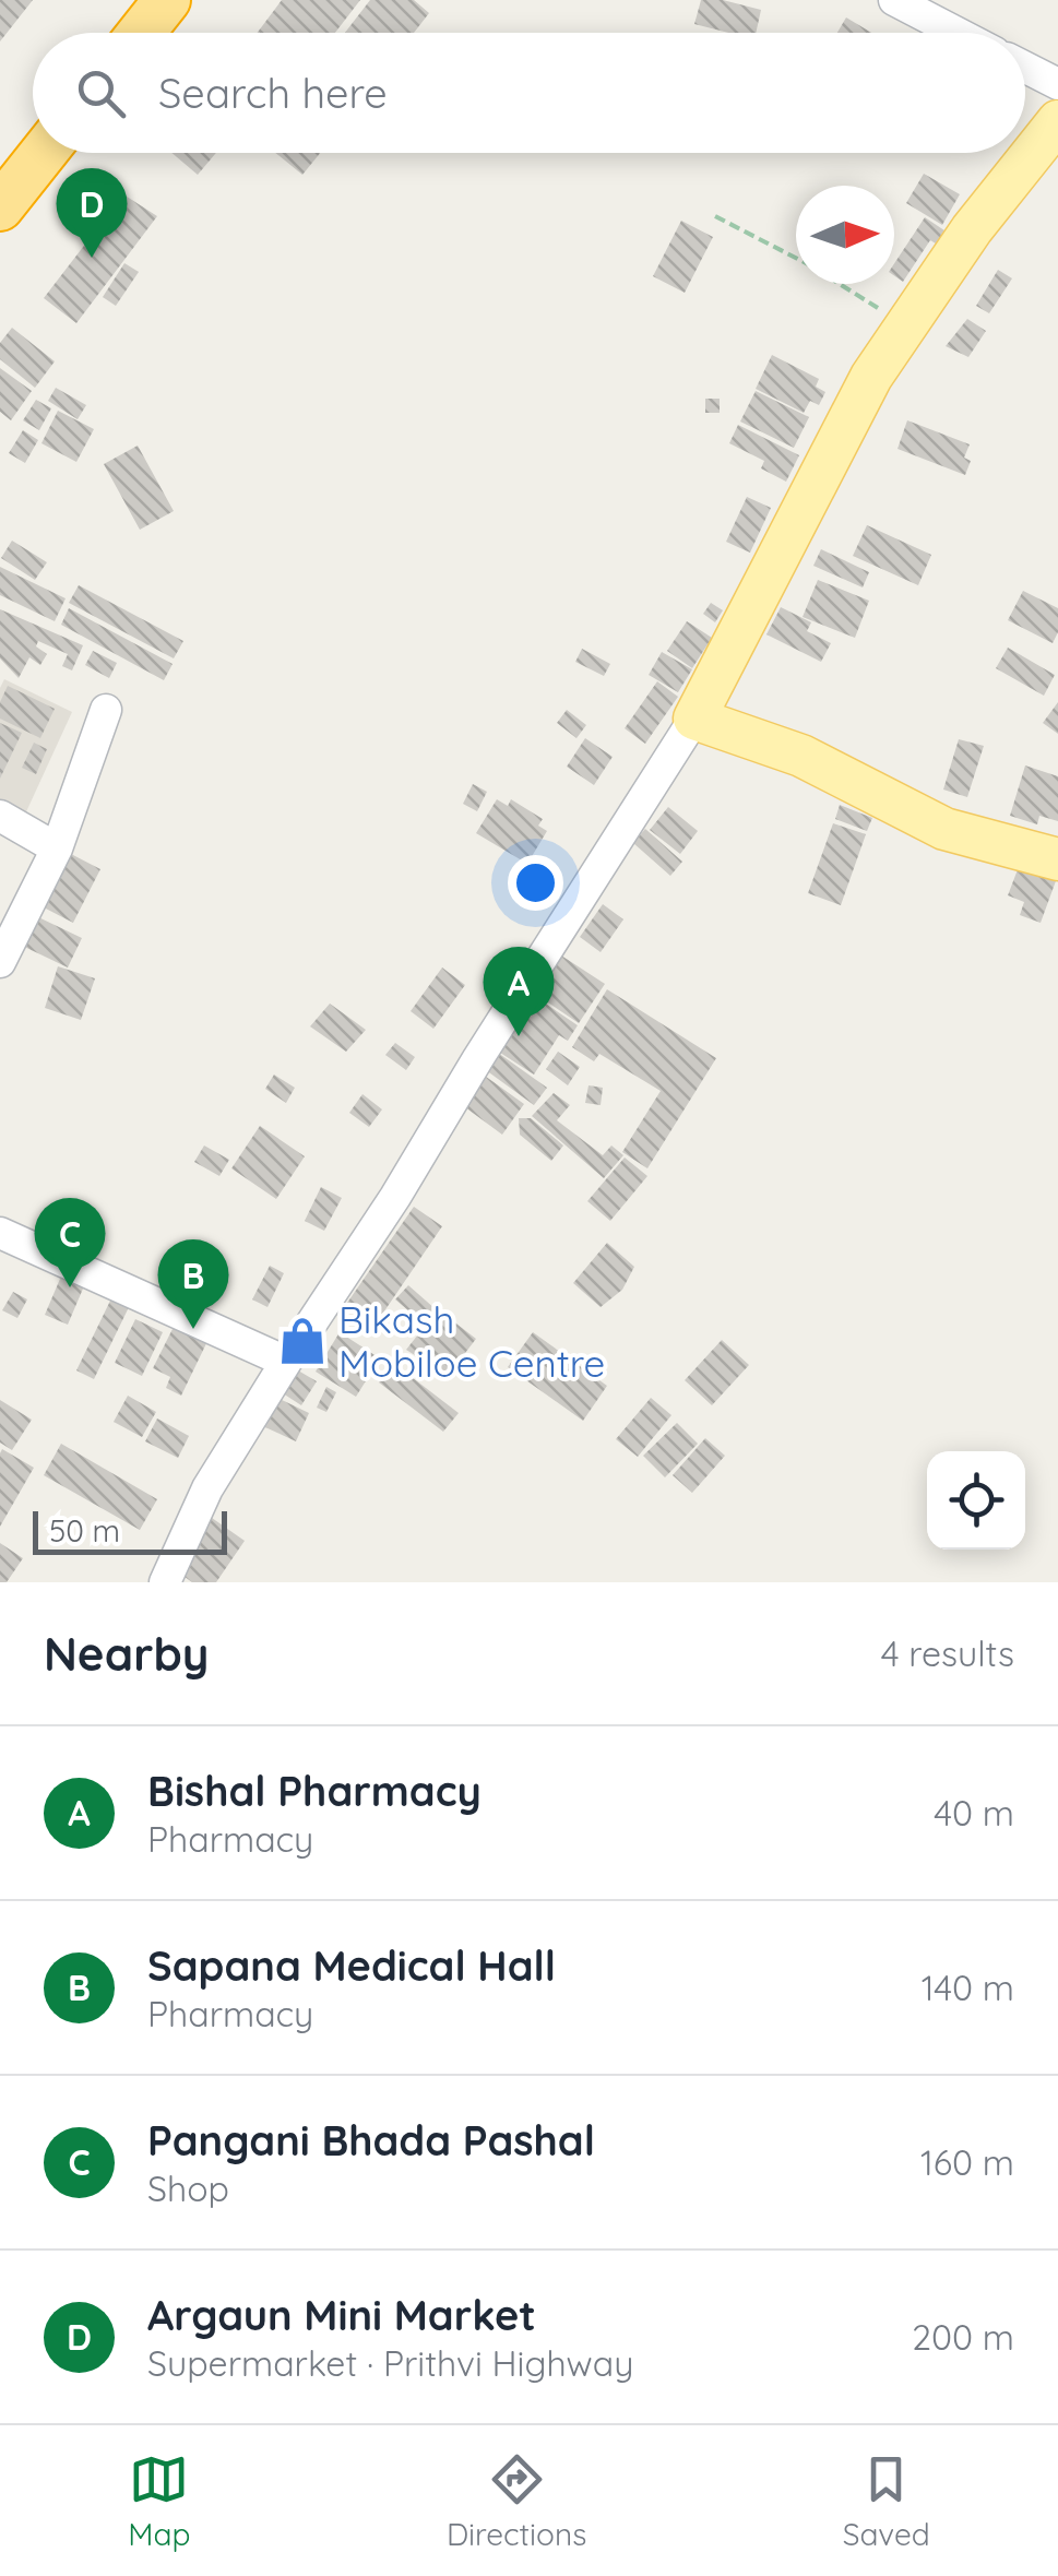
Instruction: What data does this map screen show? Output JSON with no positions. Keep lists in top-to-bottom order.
{
  "places": {
    "shop": ["Bikash Mobiloe Centre"]
  },
  "scale_bar": "50 m",
  "north": "right",
  "page": {
    "search": "Search here",
    "pins": [
      "D",
      "A",
      "C",
      "B"
    ],
    "scale": "50 m",
    "heading": ["Nearby", "4 results"],
    "list": [
      {
        "mark": "A",
        "name": "Bishal Pharmacy",
        "note": "Pharmacy",
        "value": "40 m"
      },
      {
        "mark": "B",
        "name": "Sapana Medical Hall",
        "note": "Pharmacy",
        "value": "140 m"
      },
      {
        "mark": "C",
        "name": "Pangani Bhada Pashal",
        "note": "Shop",
        "value": "160 m"
      },
      {
        "mark": "D",
        "name": "Argaun Mini Market",
        "note": "Supermarket · Prithvi Highway",
        "value": "200 m"
      }
    ],
    "nav": ["Map", "Directions", "Saved"]
  }
}
